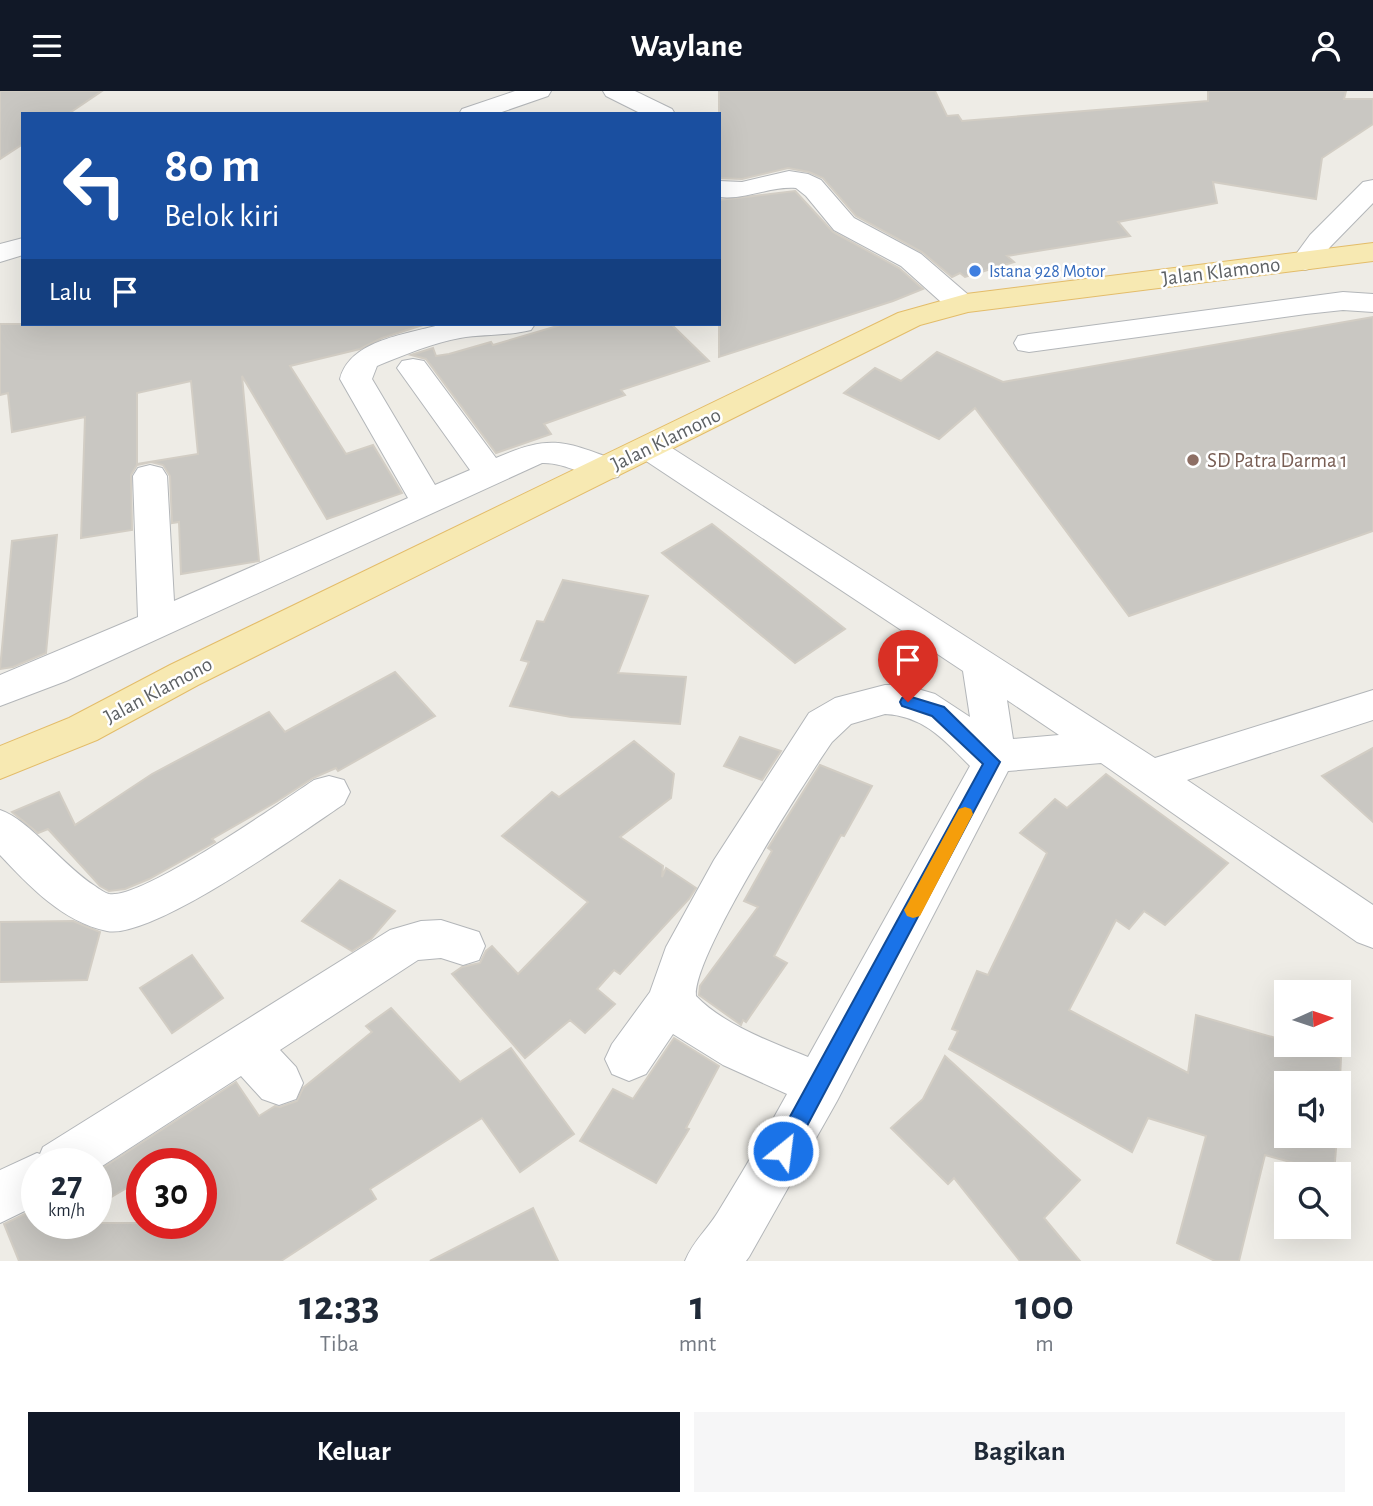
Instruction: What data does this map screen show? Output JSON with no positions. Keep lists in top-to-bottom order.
{
  "streets": {
    "main road": ["Jalan Klamono"]
  },
  "places": ["Istana 928 Motor", "SD Patra Darma 1"],
  "north": "right",
  "page": {
    "header": "Waylane",
    "turn": ["80 m", "Belok kiri"],
    "then": "Lalu",
    "speed": "27 km/h",
    "limit": "30",
    "eta": [
      "12:33",
      "Tiba",
      "1",
      "mnt",
      "100",
      "m"
    ],
    "buttons": ["Keluar", "Bagikan"]
  }
}
